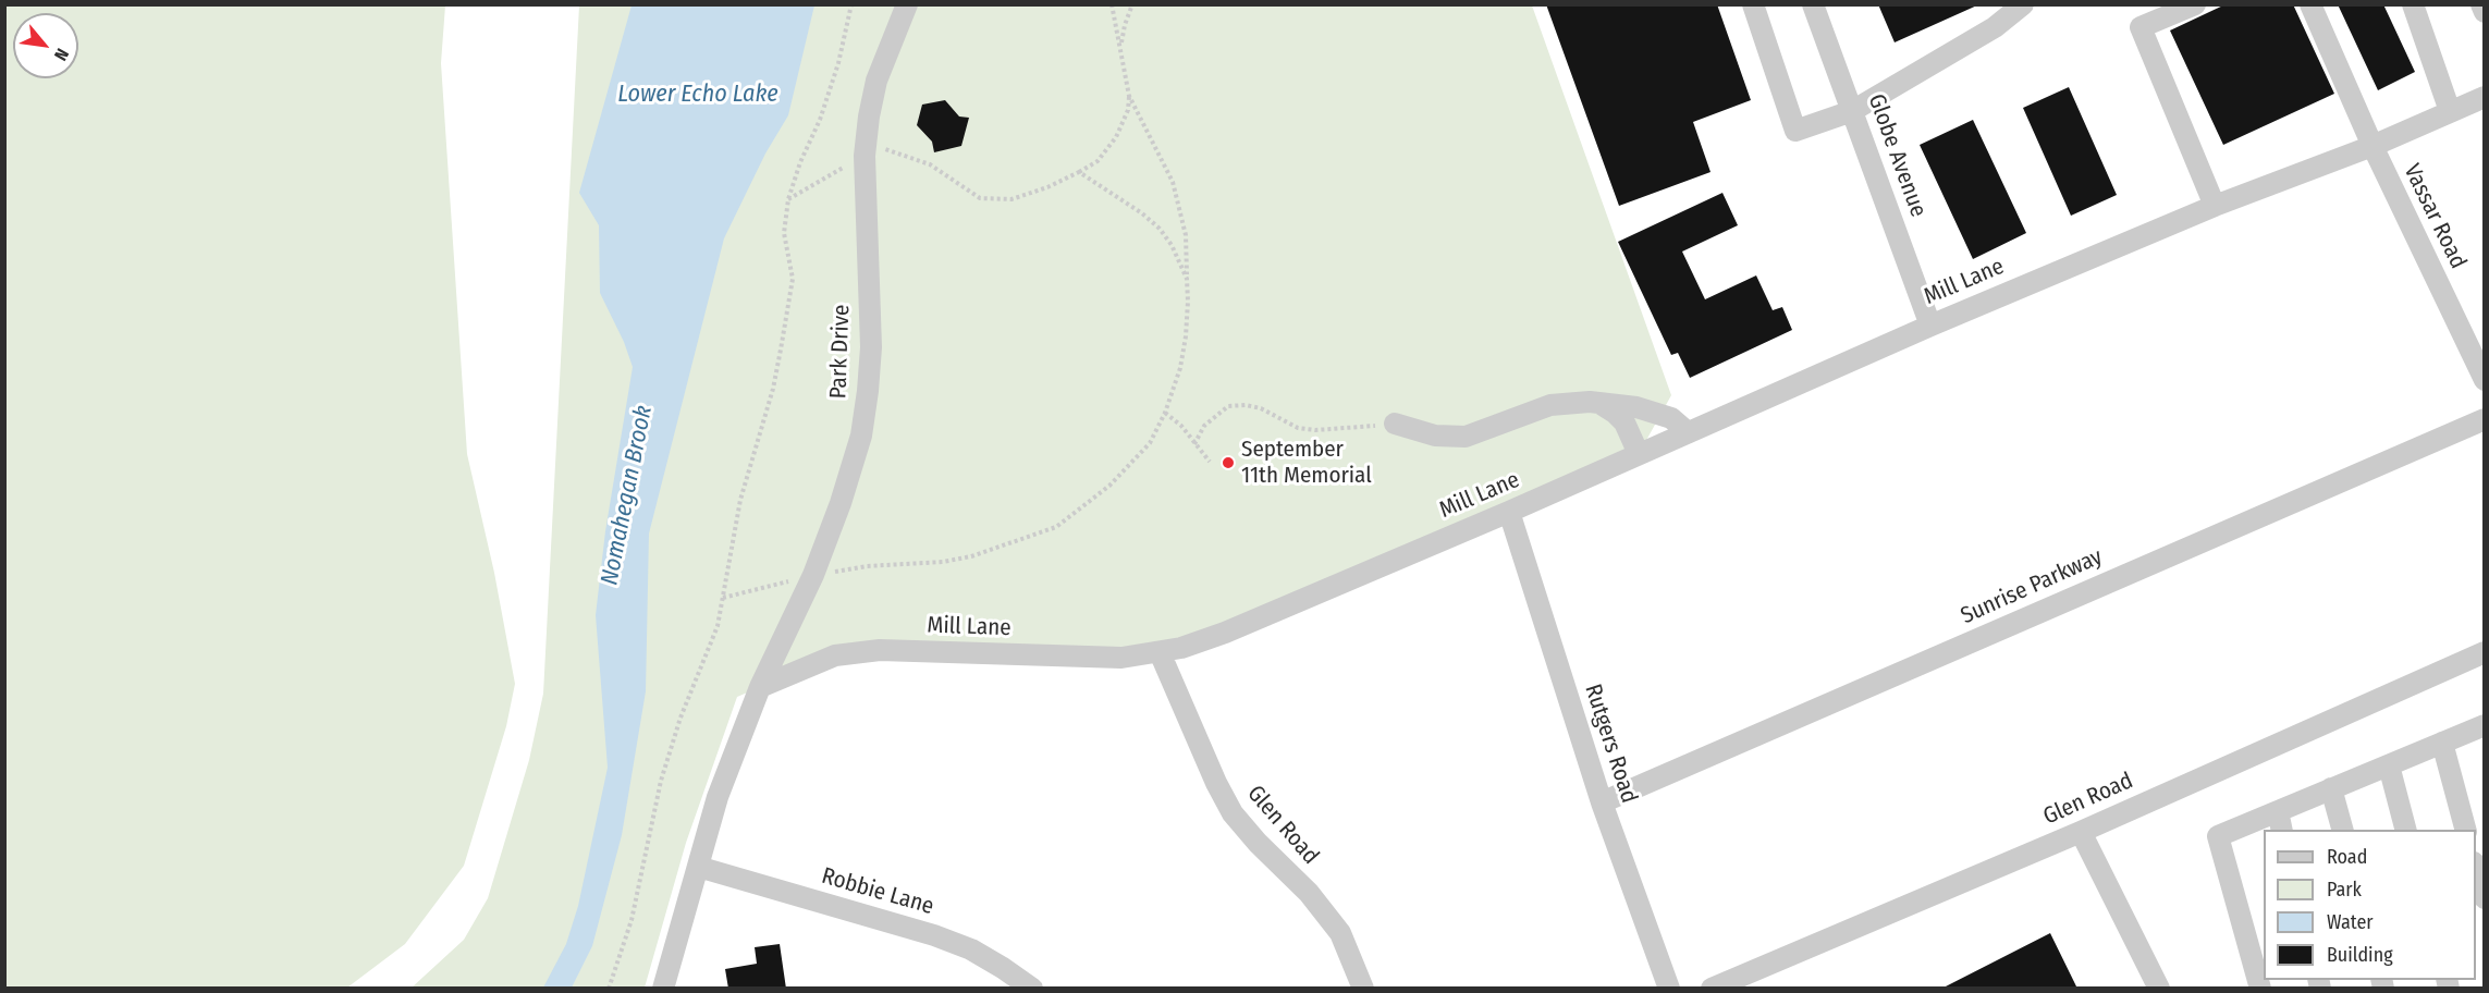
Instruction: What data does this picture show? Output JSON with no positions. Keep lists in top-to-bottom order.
{
  "streets": {
    "street": [
      "Globe Avenue",
      "Vassar Road",
      "Mill Lane",
      "Park Drive",
      "Sunrise Parkway",
      "Rutgers Road",
      "Glen Road",
      "Robbie Lane"
    ]
  },
  "crossings": [
    ["Globe Avenue", "Mill Lane"],
    ["Vassar Road", "Mill Lane"],
    ["Mill Lane", "Park Drive"],
    ["Mill Lane", "Rutgers Road"],
    ["Mill Lane", "Glen Road"],
    ["Sunrise Parkway", "Rutgers Road"]
  ],
  "water": ["Lower Echo Lake", "Nomahegan Brook"],
  "places": ["September 11th Memorial"],
  "legend": [
    "Road",
    "Park",
    "Water",
    "Building"
  ],
  "north": "bottom right"
}
